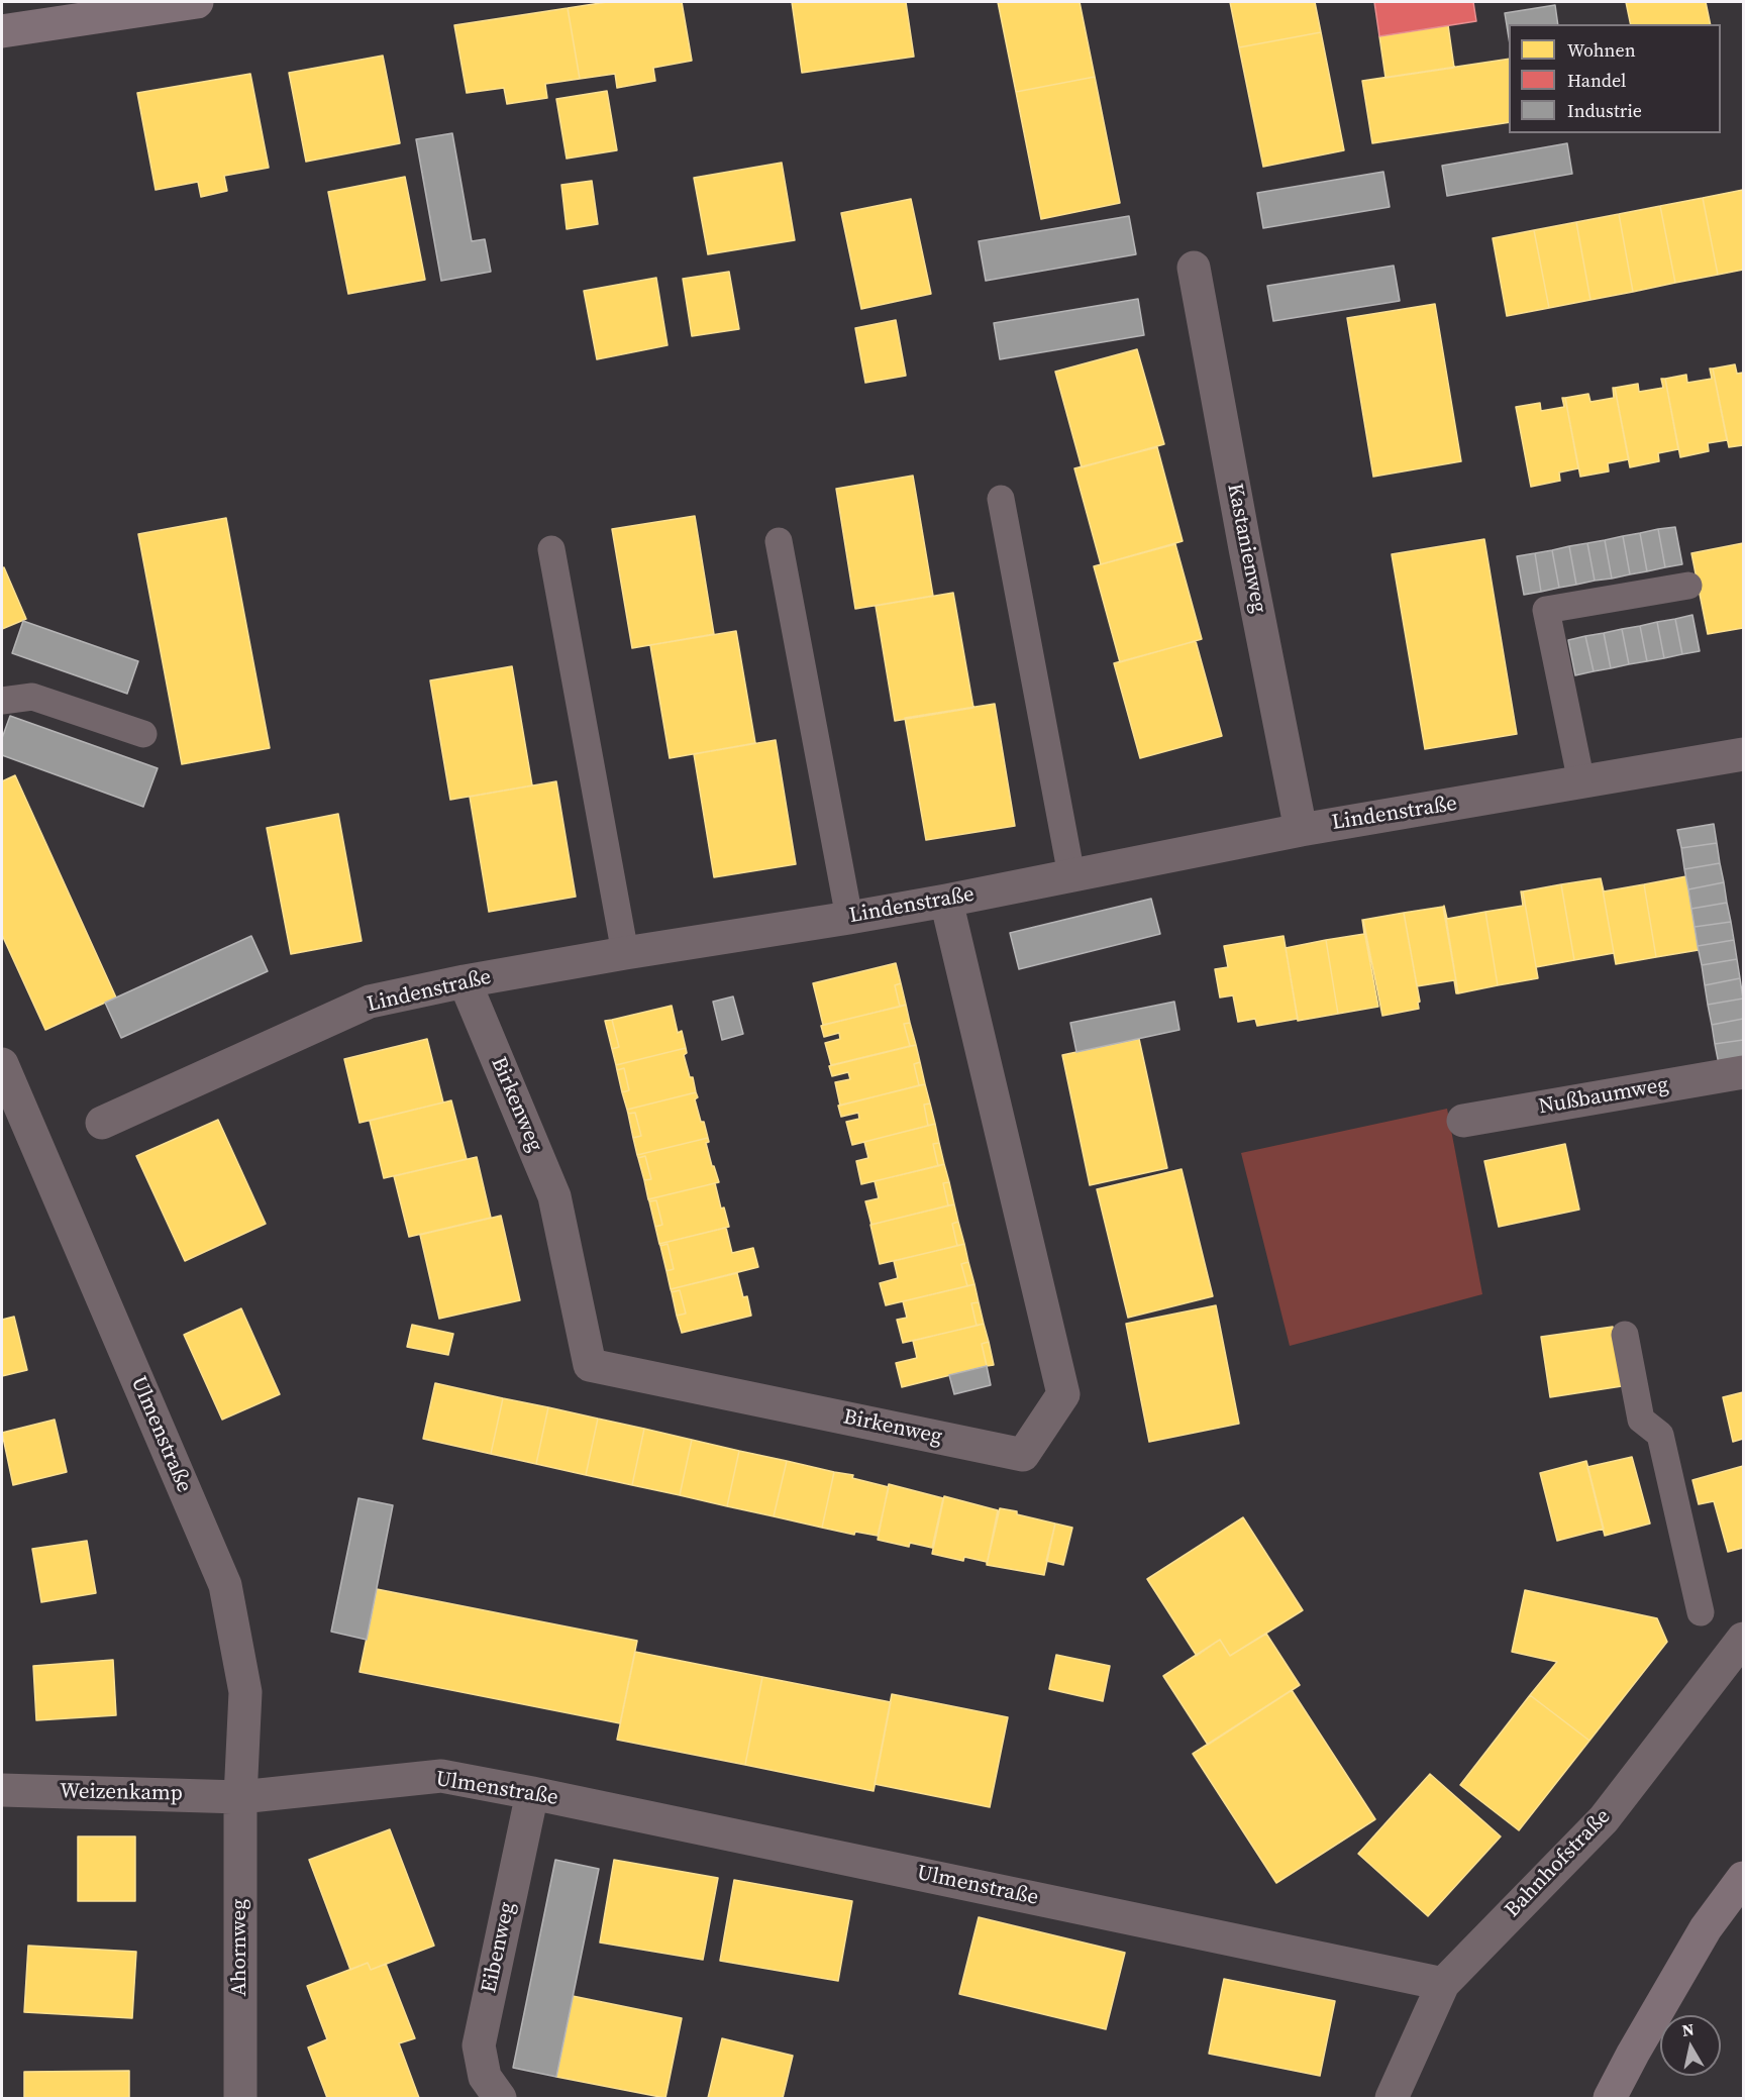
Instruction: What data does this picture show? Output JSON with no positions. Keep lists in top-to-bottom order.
{
  "streets": {
    "street": [
      "Kastanienweg",
      "Lindenstraße",
      "Nußbaumweg",
      "Birkenweg",
      "Ulmenstraße",
      "Weizenkamp",
      "Bahnhofstraße",
      "Ahornweg",
      "Eibenweg"
    ]
  },
  "crossings": [
    ["Kastanienweg", "Lindenstraße"],
    ["Lindenstraße", "Birkenweg"],
    ["Ulmenstraße", "Weizenkamp"],
    ["Ulmenstraße", "Bahnhofstraße"],
    ["Ulmenstraße", "Ahornweg"],
    ["Ulmenstraße", "Eibenweg"],
    ["Weizenkamp", "Ahornweg"]
  ],
  "legend": ["Wohnen", "Handel", "Industrie"],
  "north": "top"
}
